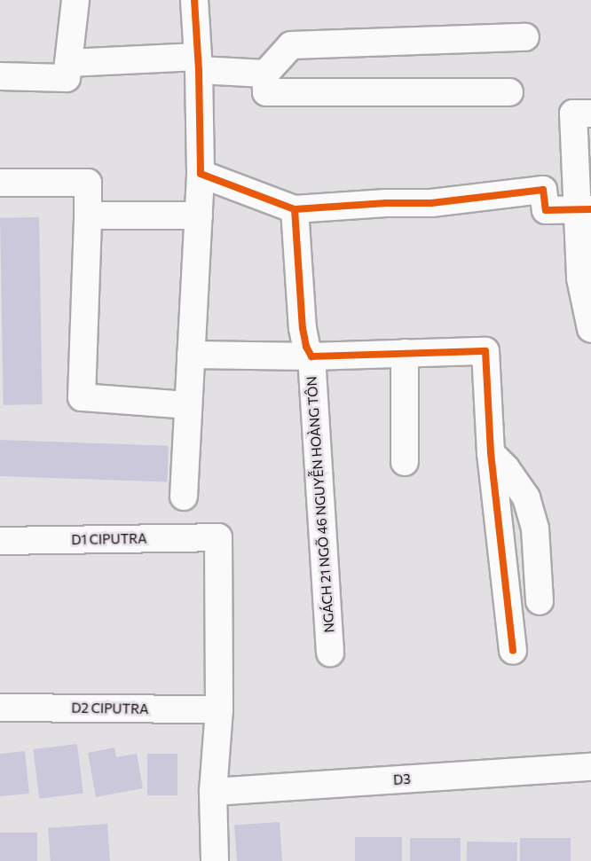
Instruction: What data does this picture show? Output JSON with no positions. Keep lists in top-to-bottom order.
{
  "streets": {
    "street": [
      "NGÁCH 21 NGÕ 46 NGUYỄN HOÀNG TÔN",
      "D1 CIPUTRA",
      "D2 CIPUTRA",
      "D3"
    ]
  },
  "crossings": [
    ["D1 CIPUTRA", "D2 CIPUTRA"]
  ]
}
